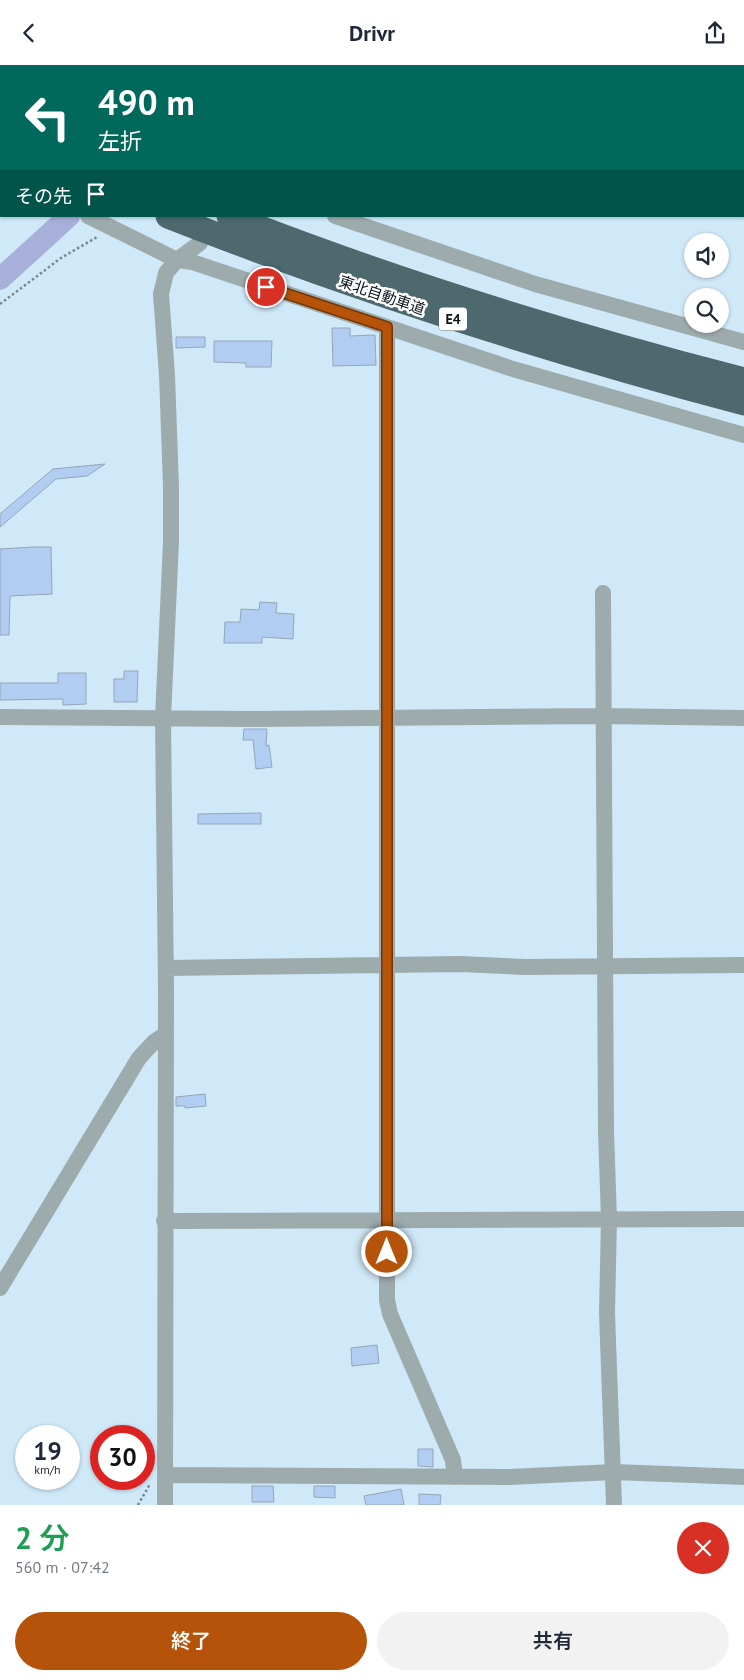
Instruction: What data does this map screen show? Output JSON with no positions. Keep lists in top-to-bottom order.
{
  "streets": {
    "highway": ["東北自動車道", "E4"]
  },
  "page": {
    "header": "Drivr",
    "turn": ["490 m", "左折"],
    "then": "その先",
    "speed": "19 km/h",
    "limit": "30",
    "heading": ["2 分", "560 m · 07:42"],
    "buttons": ["終了", "共有"]
  }
}
